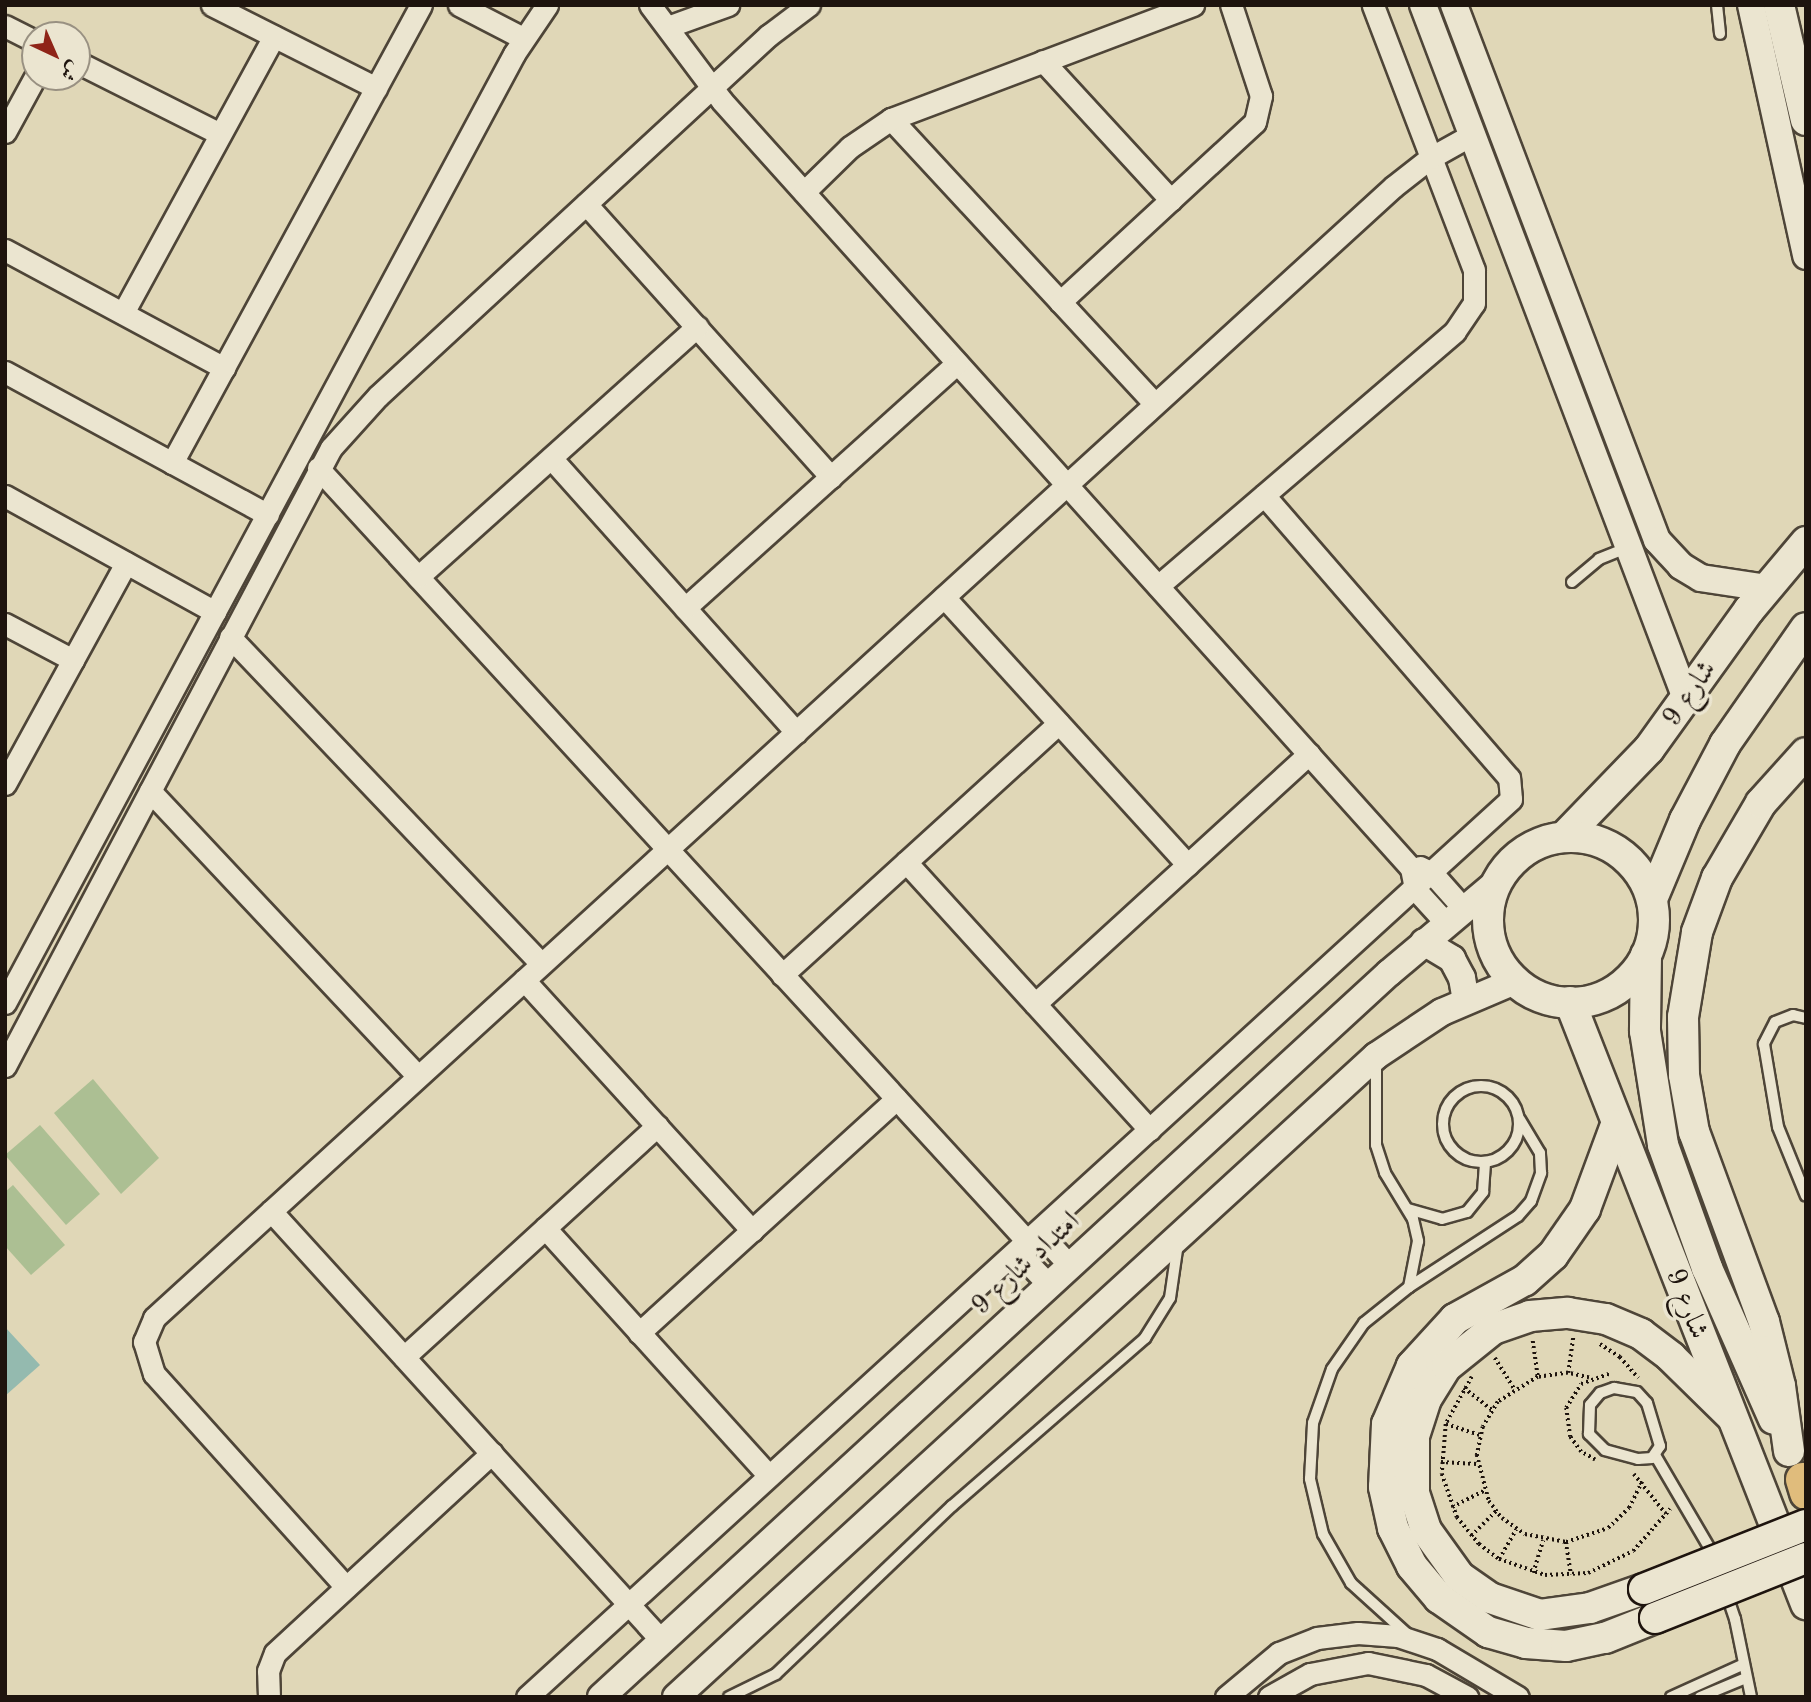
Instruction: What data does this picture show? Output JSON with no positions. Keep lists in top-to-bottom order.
{
  "streets": {
    "main road": ["شارع 9"],
    "street": ["امتداد شارع 9"]
  },
  "crossings": [
    ["شارع 9", "امتداد شارع 9"]
  ],
  "north": "bottom right"
}
